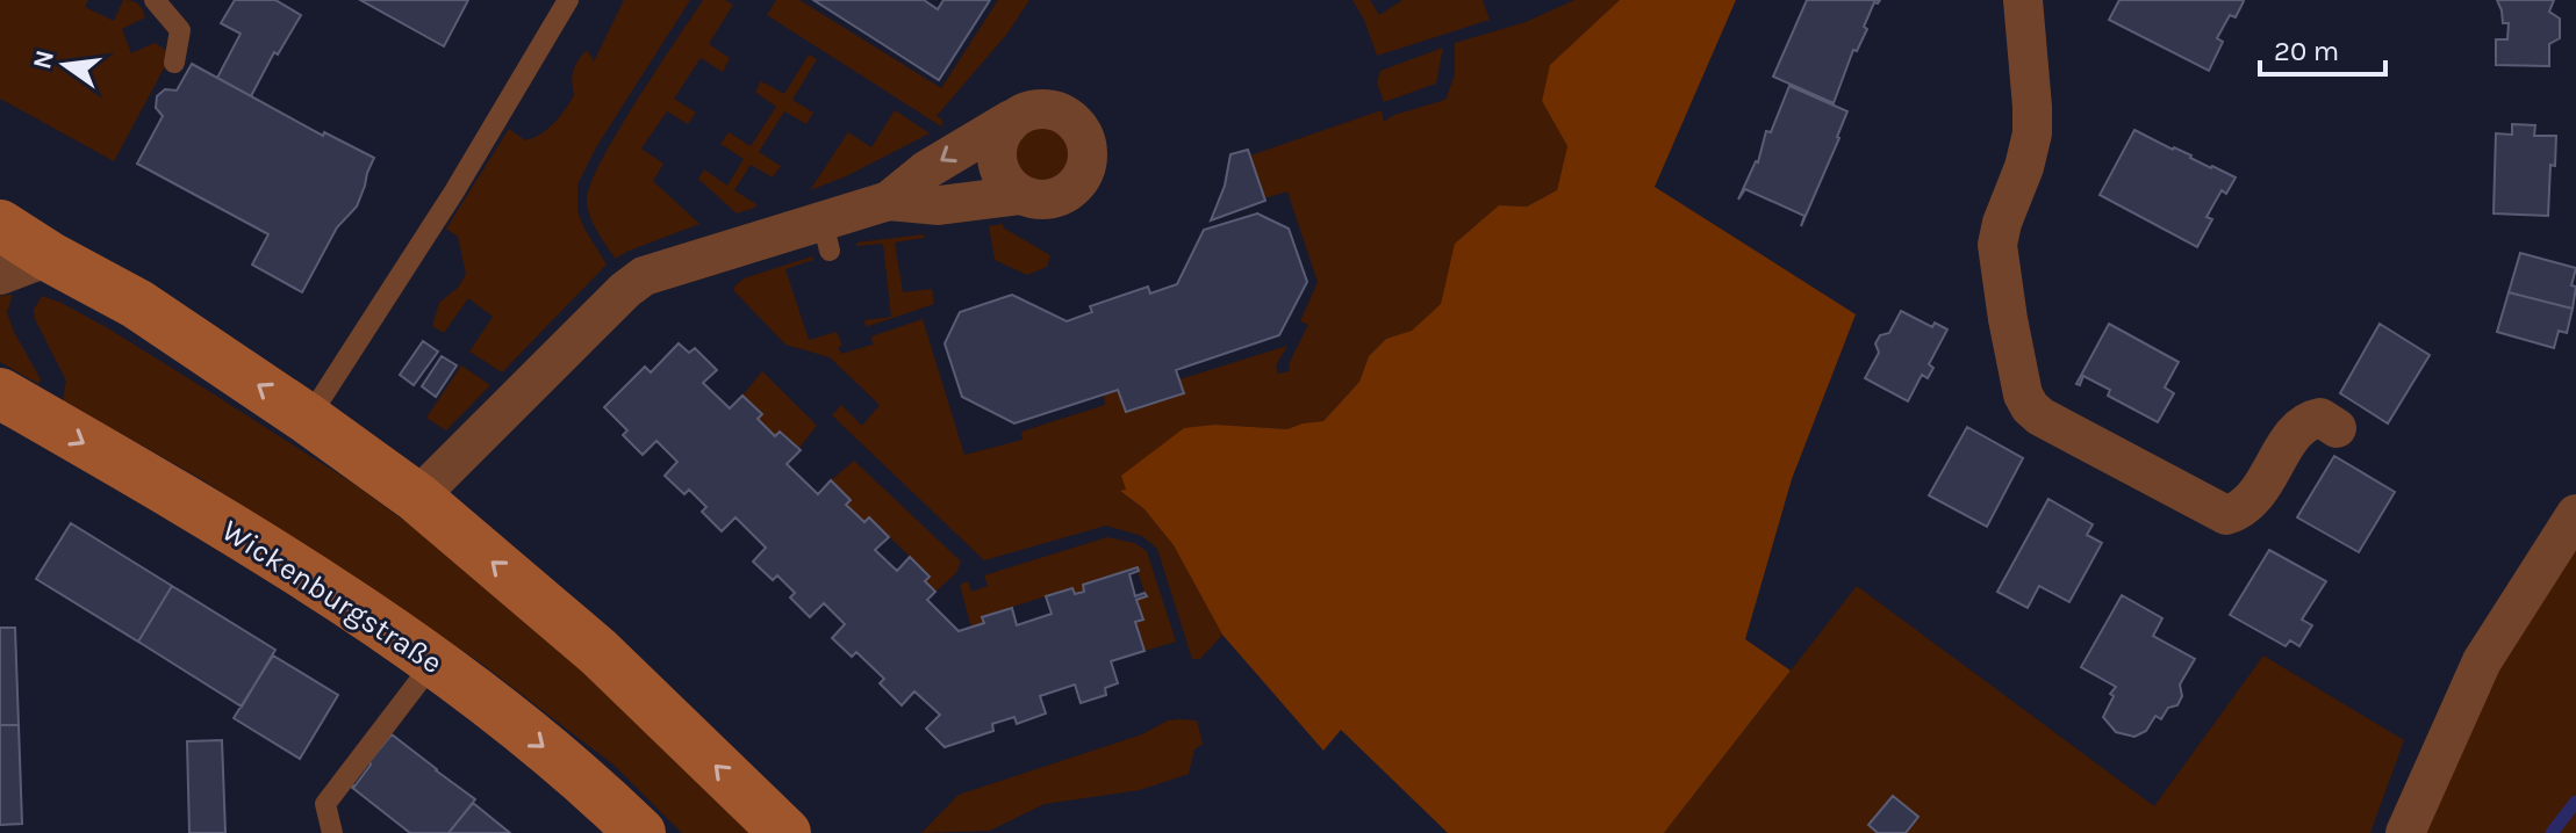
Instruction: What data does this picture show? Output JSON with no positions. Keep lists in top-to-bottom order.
{
  "streets": {
    "main road": ["Wickenburgstraße"]
  },
  "scale_bar": "20 m",
  "north": "left"
}
